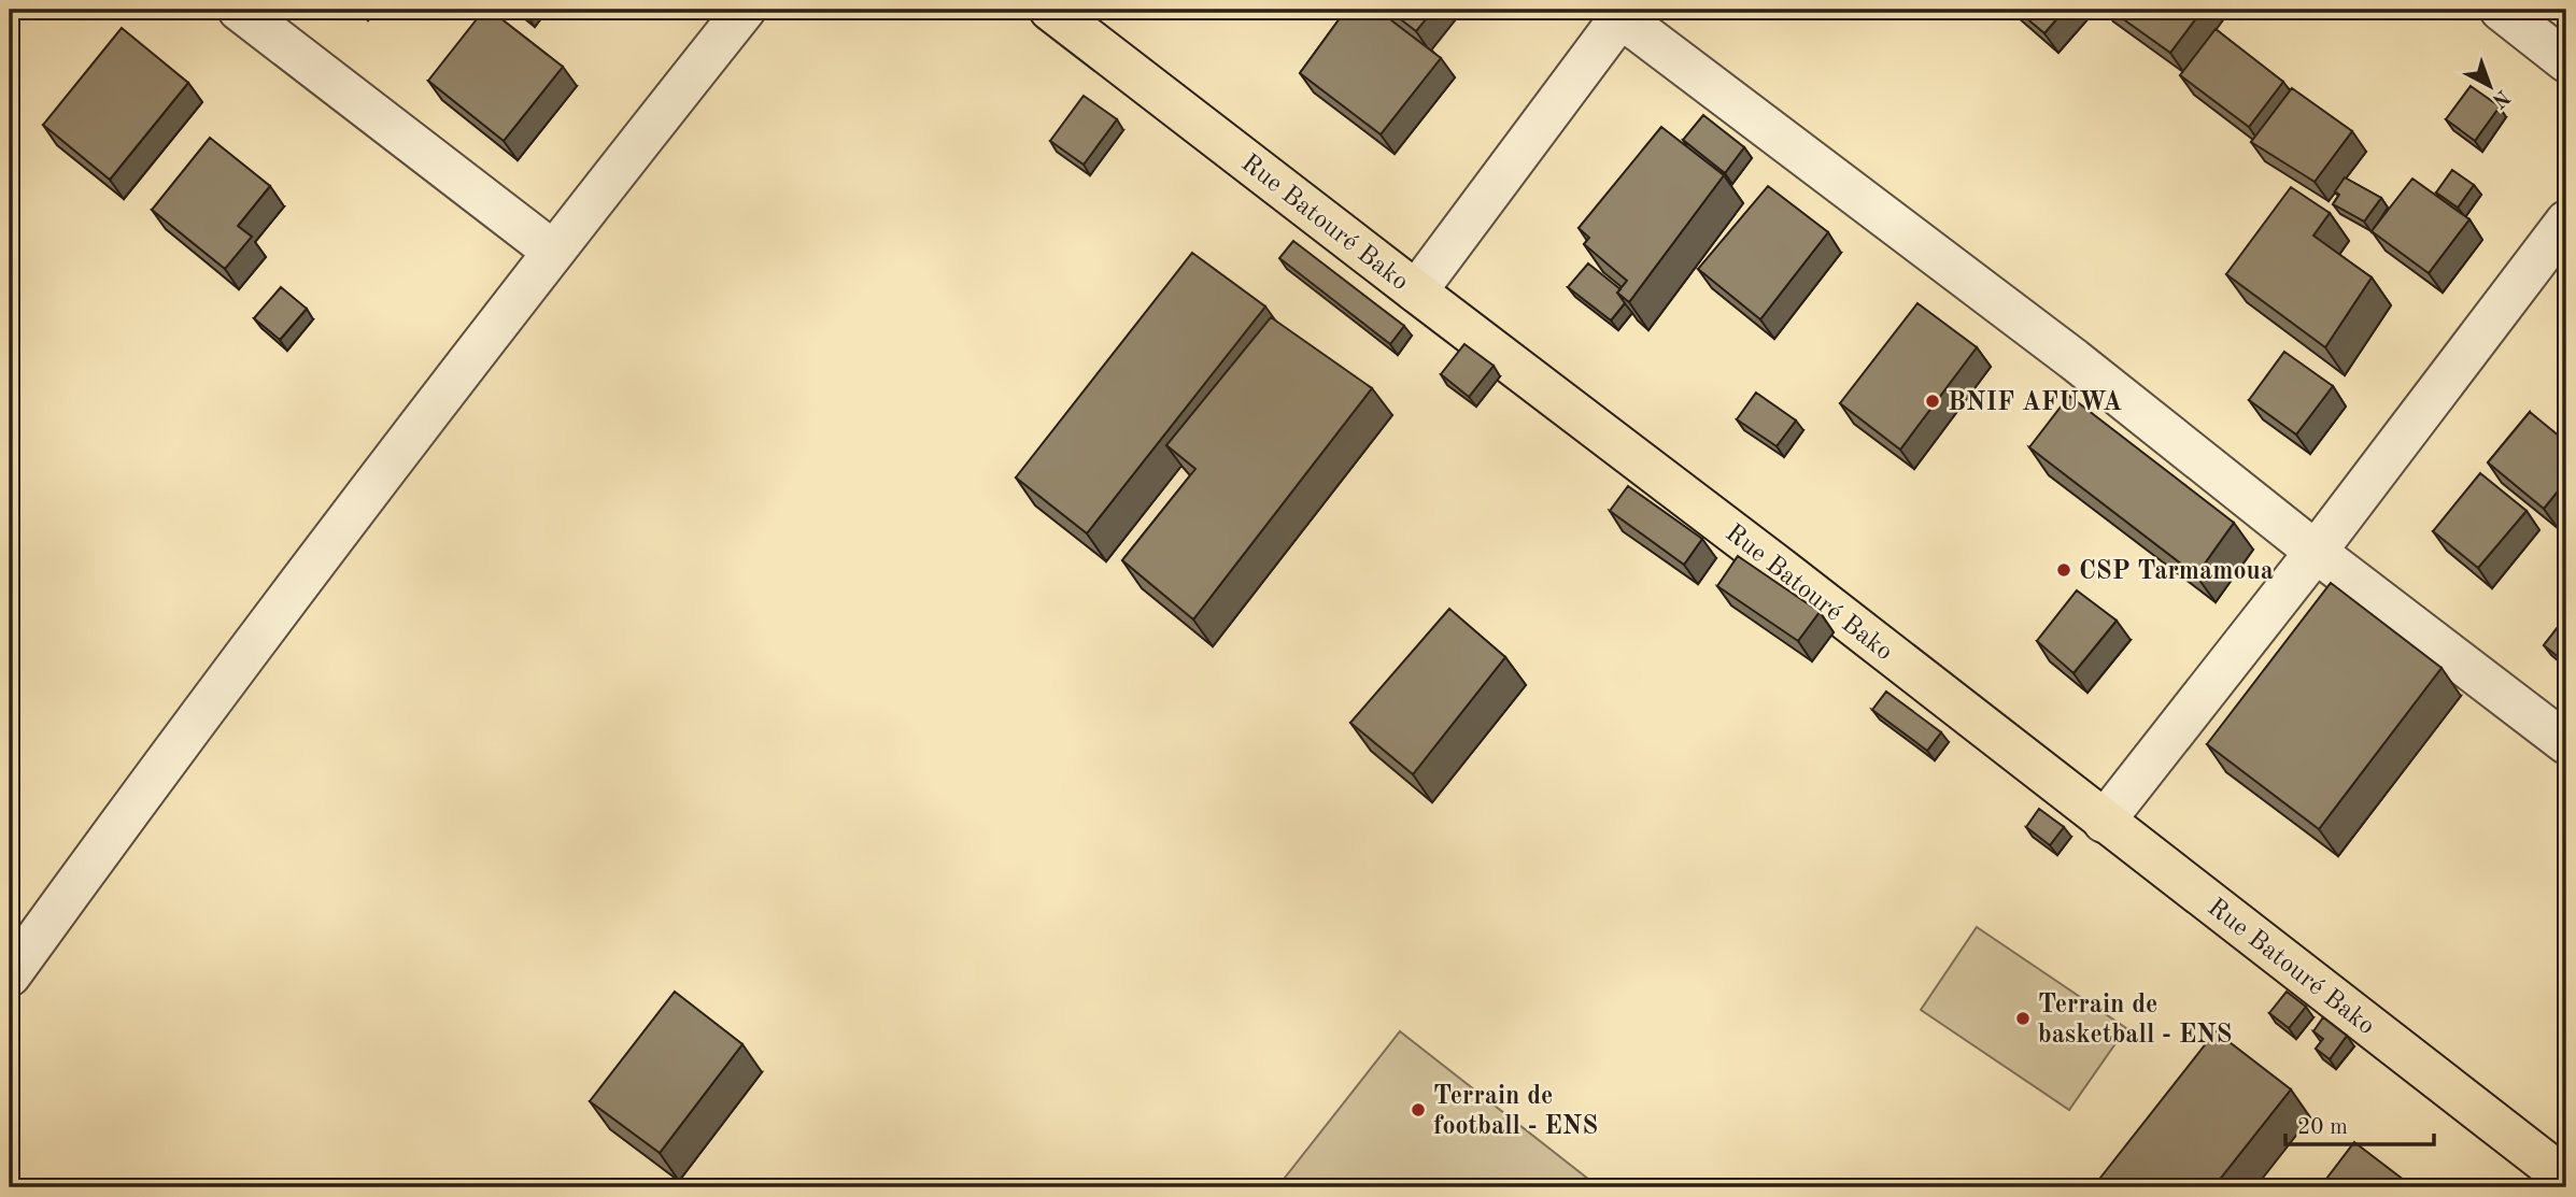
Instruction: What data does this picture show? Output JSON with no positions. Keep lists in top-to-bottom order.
{
  "streets": {
    "main road": ["Rue Batouré Bako"]
  },
  "places": [
    "BNIF AFUWA",
    "CSP Tarmamoua",
    "Terrain de basketball - ENS",
    "Terrain de football - ENS"
  ],
  "scale_bar": "20 m",
  "north": "bottom right"
}
